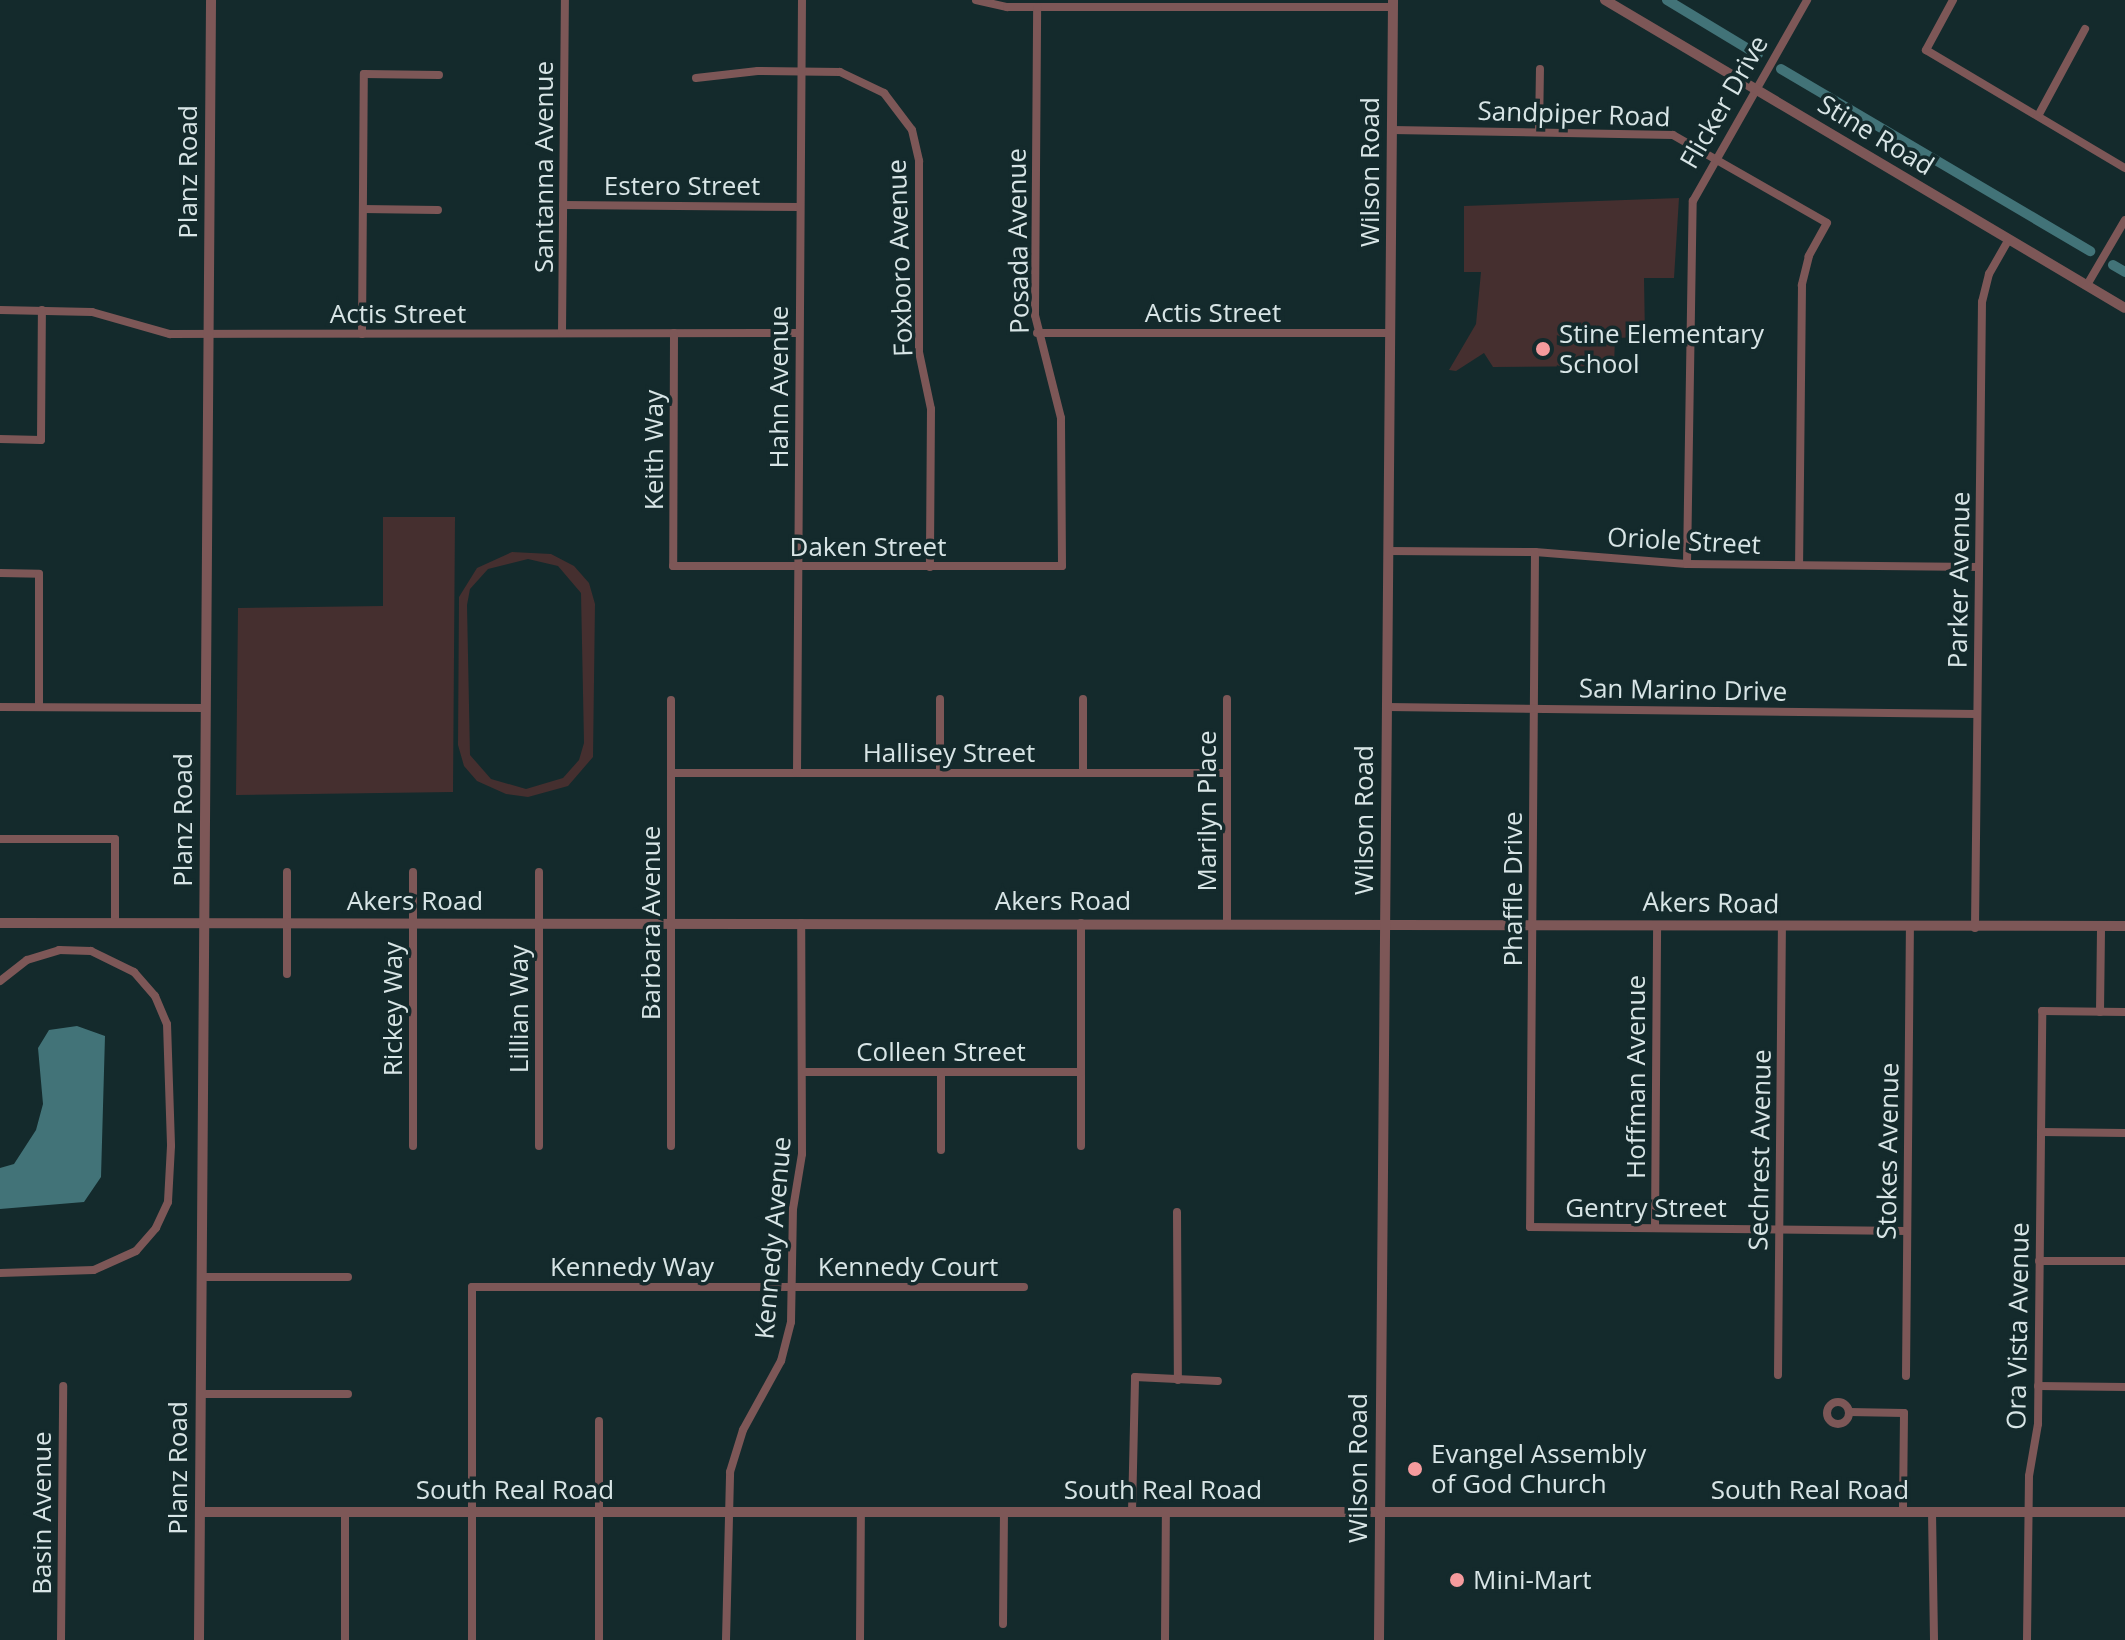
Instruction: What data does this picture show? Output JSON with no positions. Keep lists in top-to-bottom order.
{
  "streets": {
    "street": [
      "Flicker Drive",
      "Sandpiper Road",
      "Stine Road",
      "Santanna Avenue",
      "Planz Road",
      "Wilson Road",
      "Estero Street",
      "Posada Avenue",
      "Foxboro Avenue",
      "Actis Street",
      "Hahn Avenue",
      "Keith Way",
      "Oriole Street",
      "Daken Street",
      "Parker Avenue",
      "San Marino Drive",
      "Hallisey Street",
      "Marilyn Place",
      "Phaffle Drive",
      "Akers Road",
      "Barbara Avenue",
      "Rickey Way",
      "Lillian Way",
      "Colleen Street",
      "Hoffman Avenue",
      "Sechrest Avenue",
      "Stokes Avenue",
      "Gentry Street",
      "Kennedy Avenue",
      "Kennedy Way",
      "Kennedy Court",
      "Ora Vista Avenue",
      "South Real Road",
      "Basin Avenue"
    ]
  },
  "crossings": [
    ["Flicker Drive", "Sandpiper Road"],
    ["Flicker Drive", "Stine Road"],
    ["Flicker Drive", "Oriole Street"],
    ["Sandpiper Road", "Wilson Road"],
    ["Sandpiper Road", "Oriole Street"],
    ["Stine Road", "Parker Avenue"],
    ["Santanna Avenue", "Estero Street"],
    ["Santanna Avenue", "Actis Street"],
    ["Planz Road", "Actis Street"],
    ["Planz Road", "Akers Road"],
    ["Planz Road", "South Real Road"],
    ["Wilson Road", "Actis Street"],
    ["Wilson Road", "Oriole Street"],
    ["Wilson Road", "San Marino Drive"],
    ["Wilson Road", "Akers Road"],
    ["Wilson Road", "South Real Road"],
    ["Estero Street", "Hahn Avenue"],
    ["Posada Avenue", "Actis Street"],
    ["Posada Avenue", "Daken Street"],
    ["Foxboro Avenue", "Hahn Avenue"],
    ["Foxboro Avenue", "Daken Street"],
    ["Actis Street", "Hahn Avenue"],
    ["Actis Street", "Keith Way"],
    ["Hahn Avenue", "Daken Street"],
    ["Hahn Avenue", "Hallisey Street"],
    ["Keith Way", "Daken Street"],
    ["Oriole Street", "Parker Avenue"],
    ["Oriole Street", "Phaffle Drive"],
    ["Parker Avenue", "San Marino Drive"],
    ["Parker Avenue", "Akers Road"],
    ["San Marino Drive", "Phaffle Drive"],
    ["Hallisey Street", "Marilyn Place"],
    ["Hallisey Street", "Barbara Avenue"],
    ["Marilyn Place", "Akers Road"],
    ["Phaffle Drive", "Akers Road"],
    ["Phaffle Drive", "Gentry Street"],
    ["Akers Road", "Barbara Avenue"],
    ["Akers Road", "Rickey Way"],
    ["Akers Road", "Lillian Way"],
    ["Akers Road", "Hoffman Avenue"],
    ["Akers Road", "Sechrest Avenue"],
    ["Akers Road", "Stokes Avenue"],
    ["Akers Road", "Kennedy Avenue"],
    ["Colleen Street", "Kennedy Avenue"],
    ["Hoffman Avenue", "Gentry Street"],
    ["Sechrest Avenue", "Gentry Street"],
    ["Stokes Avenue", "Gentry Street"],
    ["Kennedy Avenue", "Kennedy Way"],
    ["Kennedy Avenue", "Kennedy Court"],
    ["Kennedy Avenue", "South Real Road"],
    ["Kennedy Way", "Kennedy Court"],
    ["Kennedy Way", "South Real Road"],
    ["Ora Vista Avenue", "South Real Road"]
  ],
  "places": ["Stine Elementary School", "Evangel Assembly of God Church", "Mini-Mart"]
}
